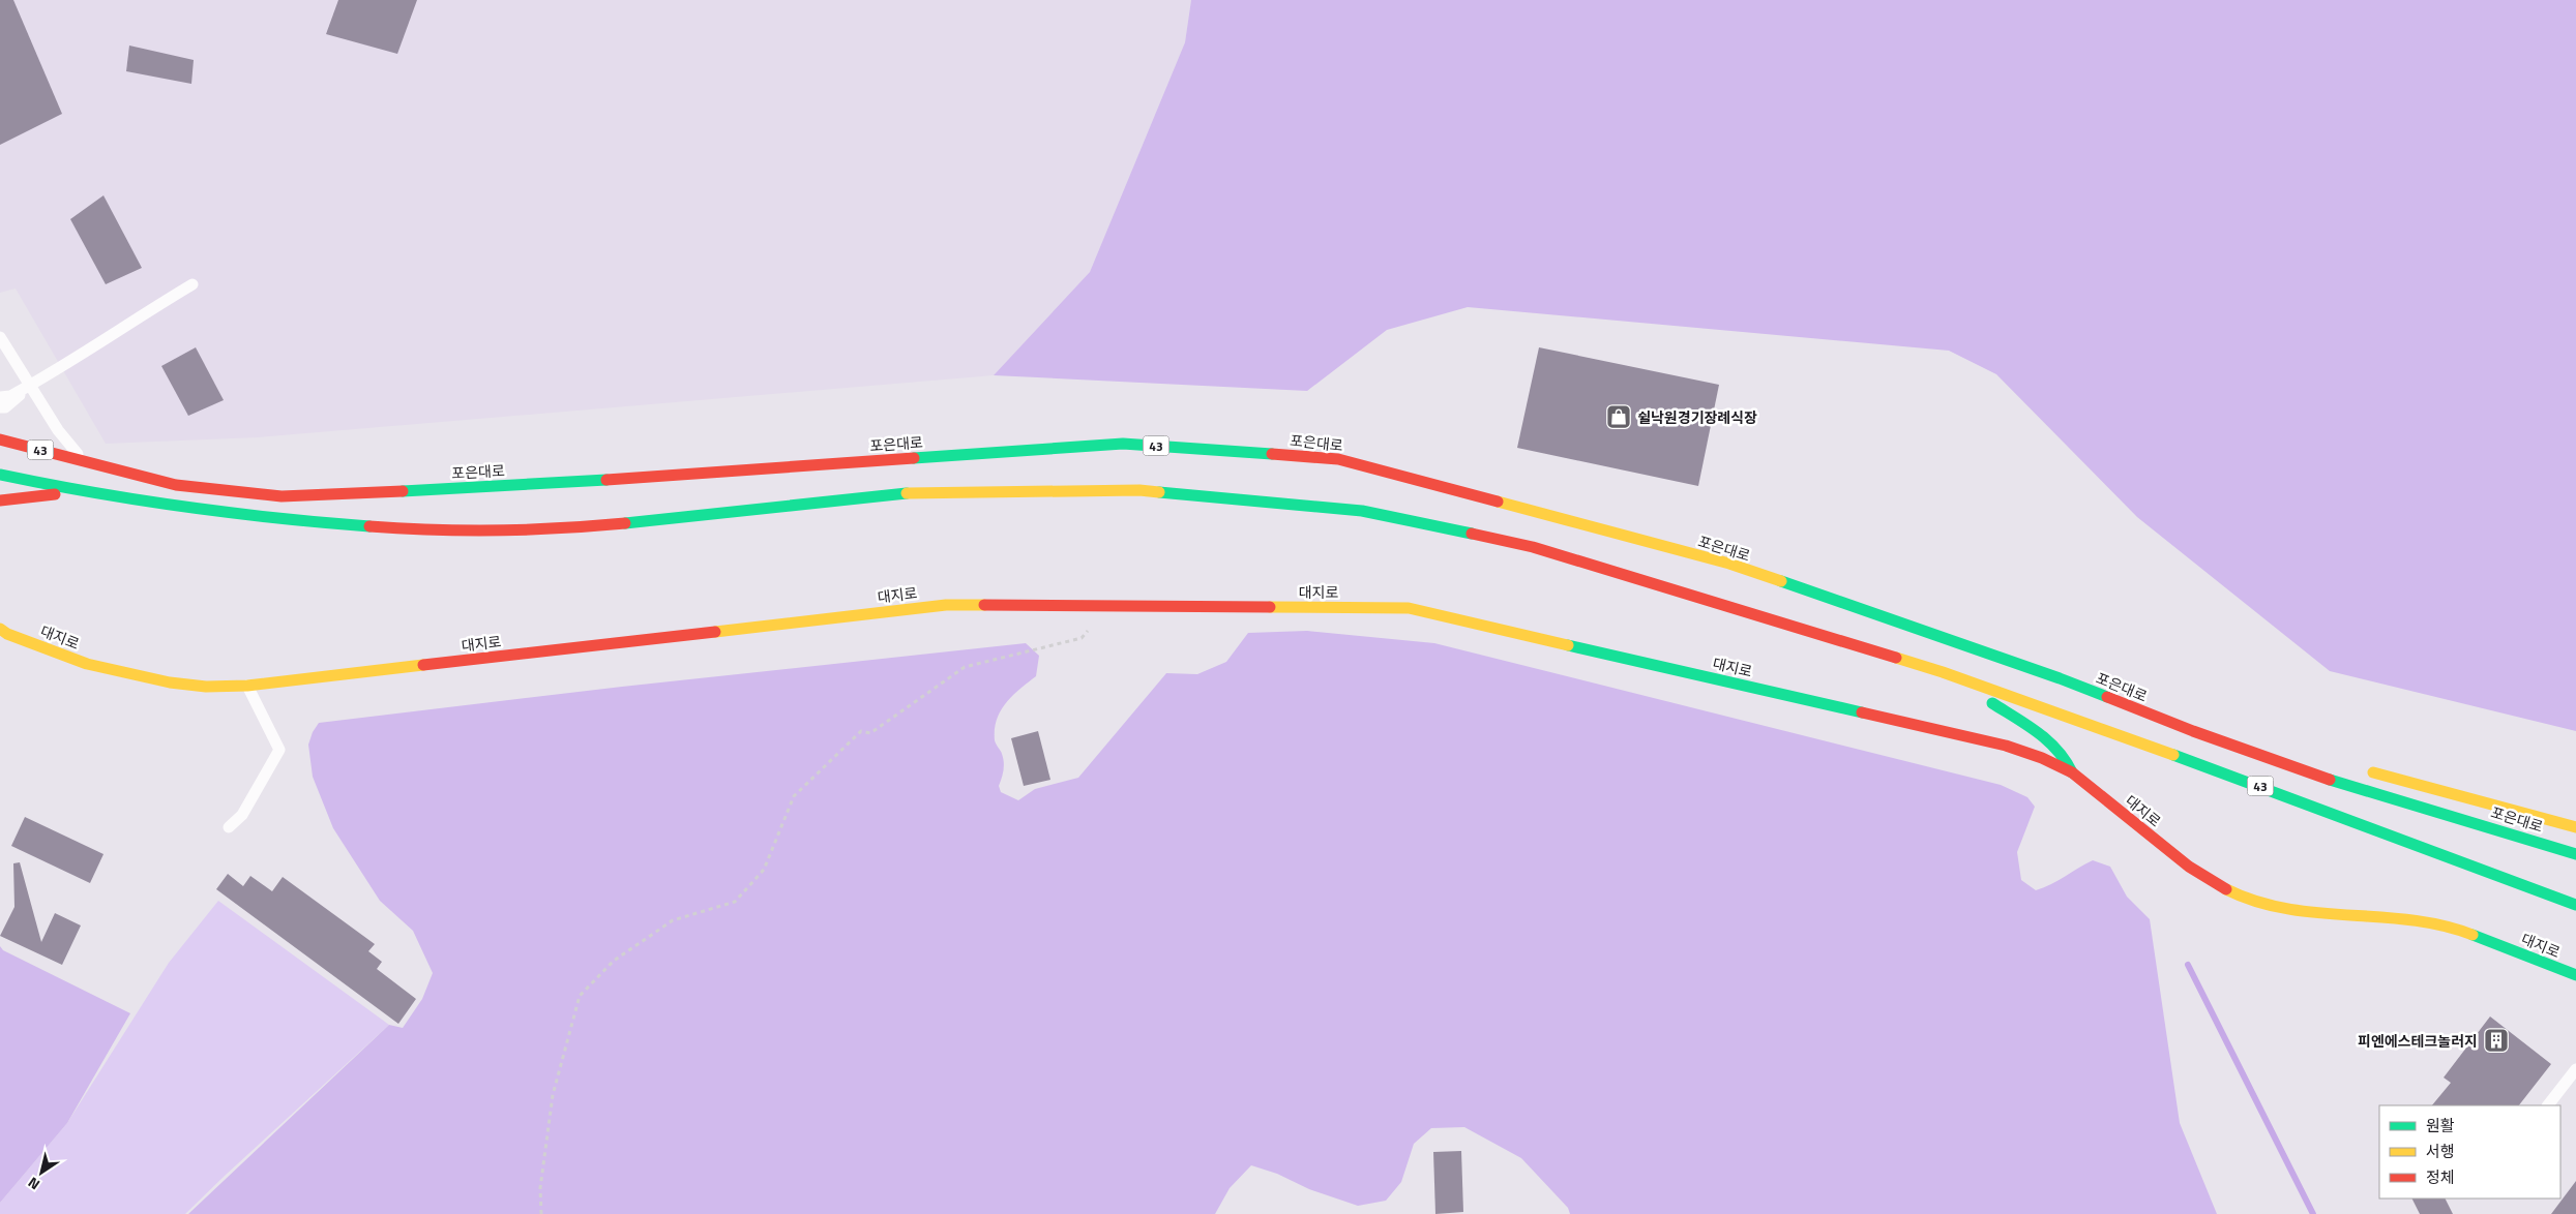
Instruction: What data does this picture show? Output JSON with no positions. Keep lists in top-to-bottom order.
{
  "streets": {
    "main road": ["포은대로", "43", "대지로"]
  },
  "places": {
    "shop": ["쉴낙원경기장례식장"],
    "building": ["피엔에스테크놀러지"]
  },
  "legend": ["원활", "서행", "정체"],
  "north": "bottom left"
}
